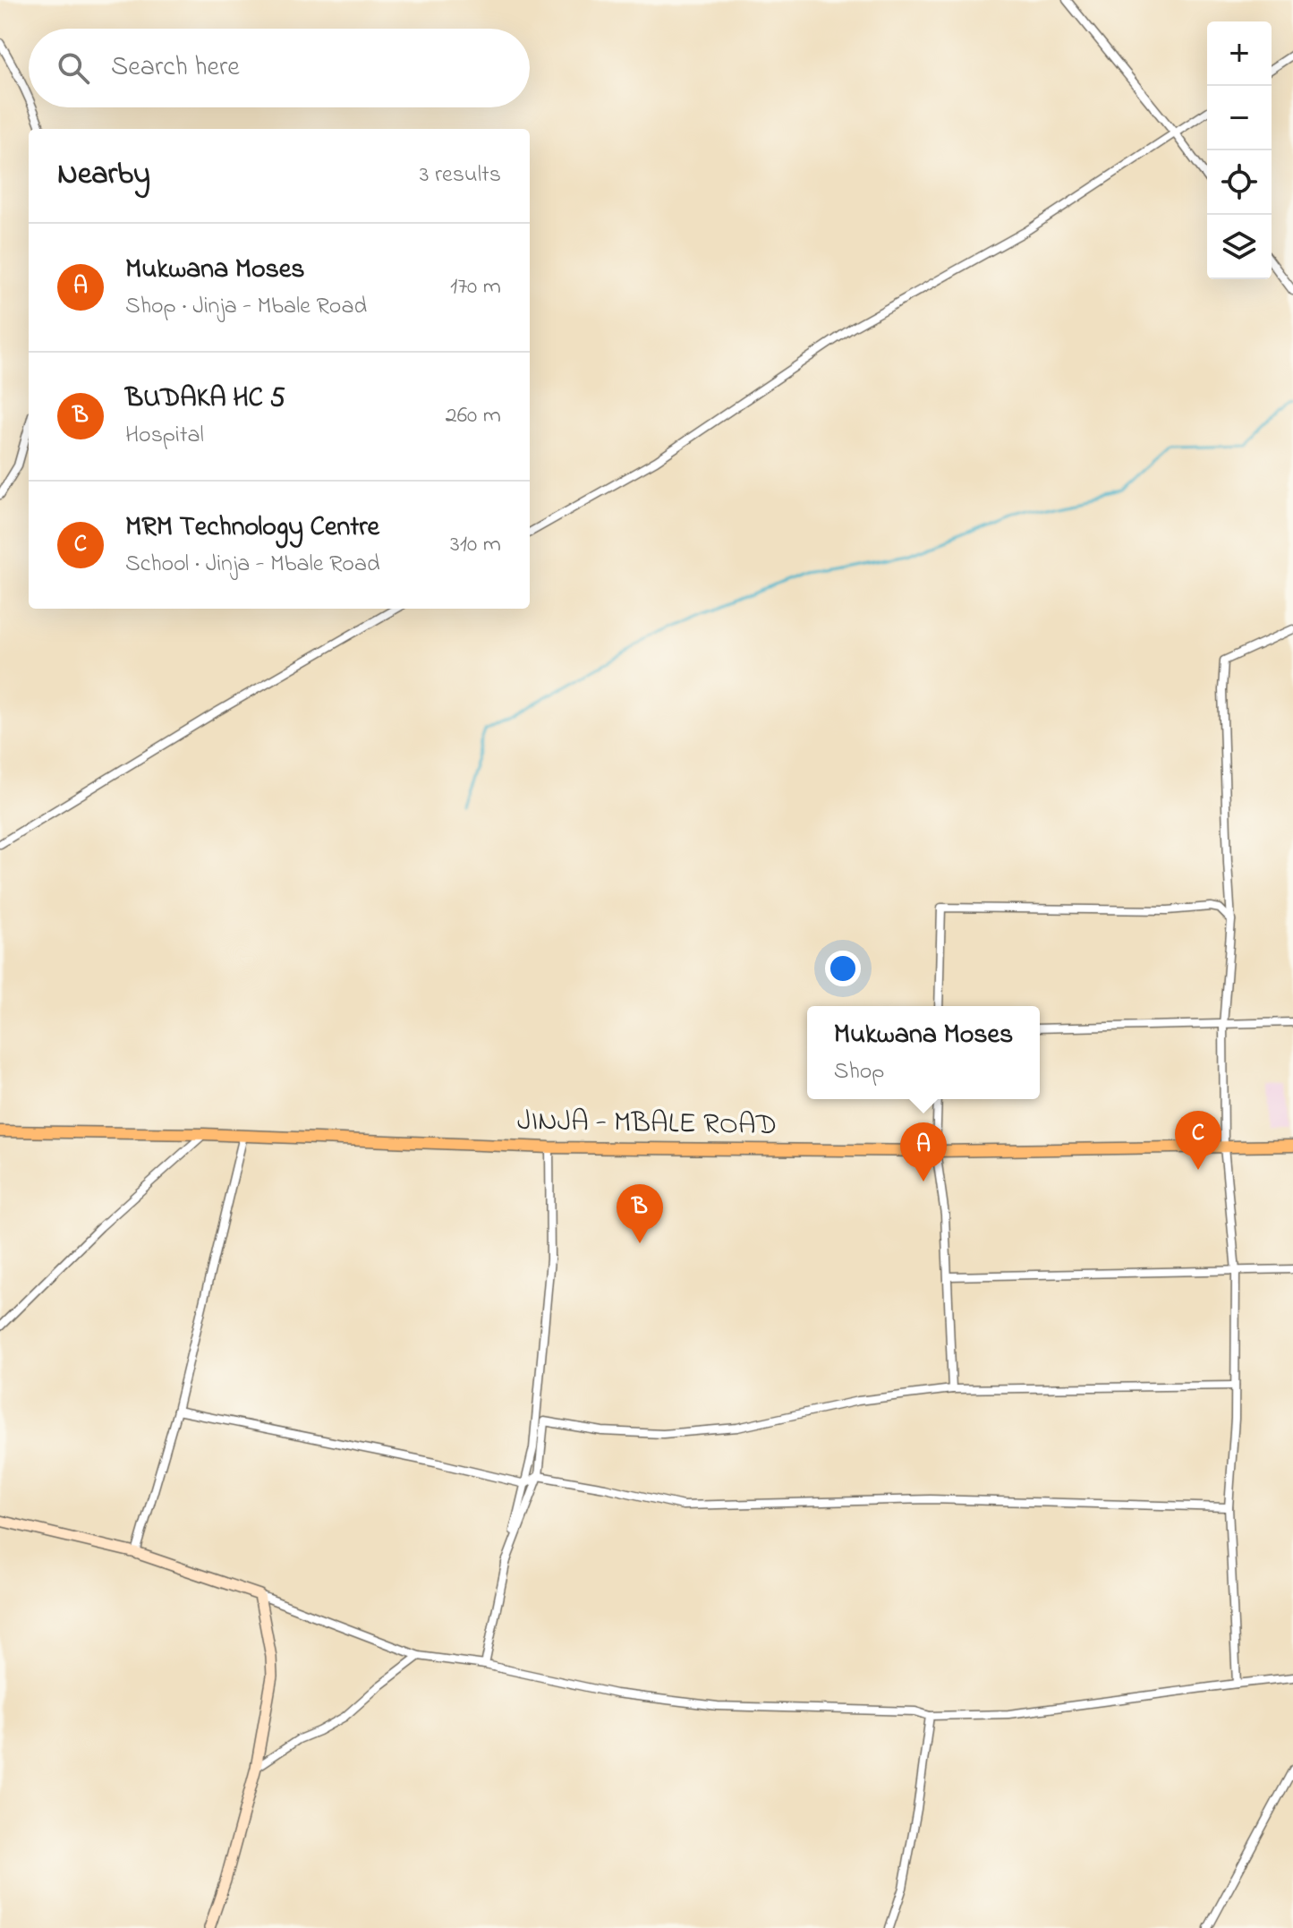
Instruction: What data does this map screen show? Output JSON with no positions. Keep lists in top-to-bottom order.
{
  "streets": {
    "main road": ["JINJA - MBALE ROAD"]
  },
  "page": {
    "map_buttons": ["+", "−"],
    "search": "Search here",
    "heading": ["Nearby", "3 results"],
    "list": [
      {
        "mark": "A",
        "name": "Mukwana Moses",
        "note": "Shop · Jinja - Mbale Road",
        "value": "170 m"
      },
      {
        "mark": "B",
        "name": "BUDAKA HC 5",
        "note": "Hospital",
        "value": "260 m"
      },
      {
        "mark": "C",
        "name": "MRM Technology Centre",
        "note": "School · Jinja - Mbale Road",
        "value": "310 m"
      }
    ],
    "popup": ["Mukwana Moses", "Shop"],
    "pins": ["C", "A", "B"]
  }
}
